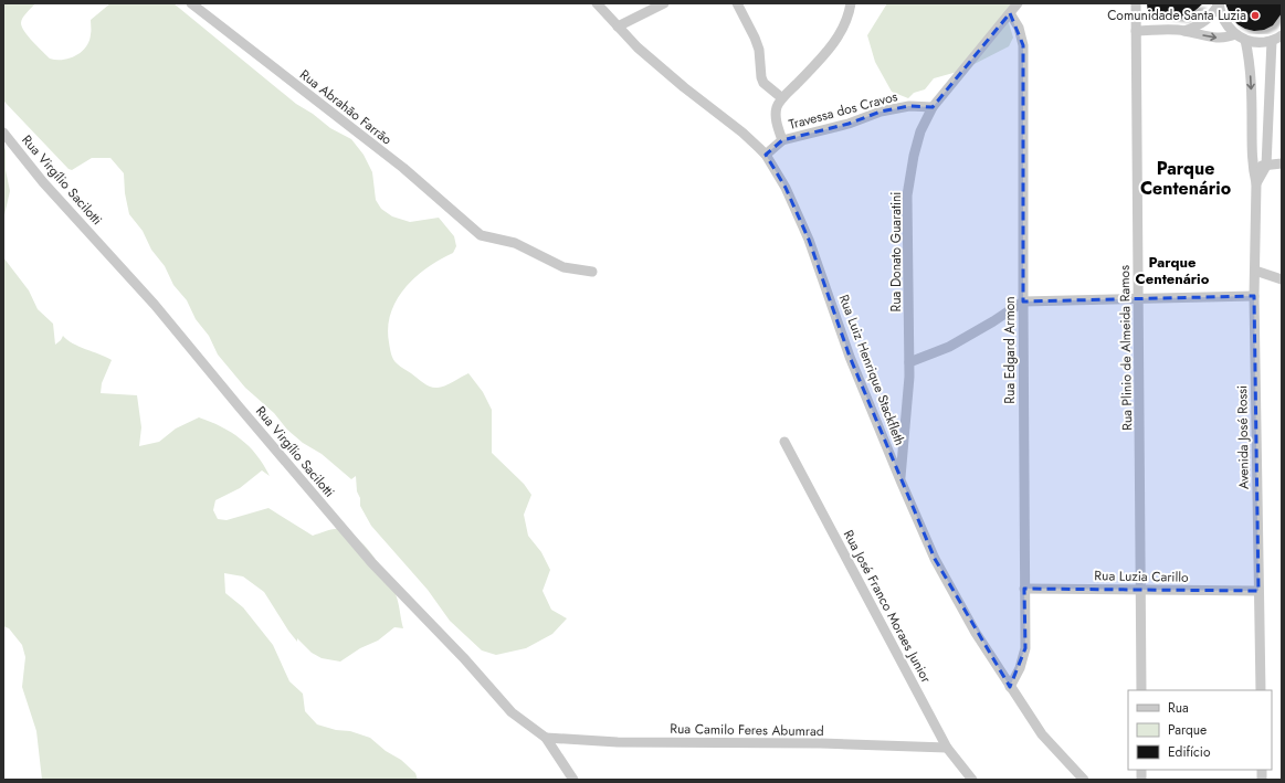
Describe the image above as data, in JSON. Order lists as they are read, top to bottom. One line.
{"streets":{"street":["Rua Abrahão Farrão","Travessa dos Cravos","Rua Virgílio Sacilotti","Rua Donato Guaratini","Rua Plinio de Almeida Ramos","Rua Edgard Armon","Rua Luiz Henrique Stackfleth","Avenida José Rossi","Rua Luzia Carillo","Rua José Franco Moraes Junior","Rua Camilo Feres Abumrad"]},"crossings":[["Travessa dos Cravos","Rua Donato Guaratini"],["Travessa dos Cravos","Rua Luiz Henrique Stackfleth"],["Rua Virgílio Sacilotti","Rua Camilo Feres Abumrad"],["Rua Donato Guaratini","Rua Edgard Armon"],["Rua Donato Guaratini","Rua Luiz Henrique Stackfleth"],["Rua Plinio de Almeida Ramos","Rua Luzia Carillo"],["Rua Edgard Armon","Rua Luiz Henrique Stackfleth"],["Rua Edgard Armon","Rua Luzia Carillo"],["Avenida José Rossi","Rua Luzia Carillo"],["Rua José Franco Moraes Junior","Rua Camilo Feres Abumrad"]],"districts":["Parque Centenário","Parque Centenário"],"places":["Comunidade Santa Luzia"],"legend":["Rua","Parque","Edifício"]}
